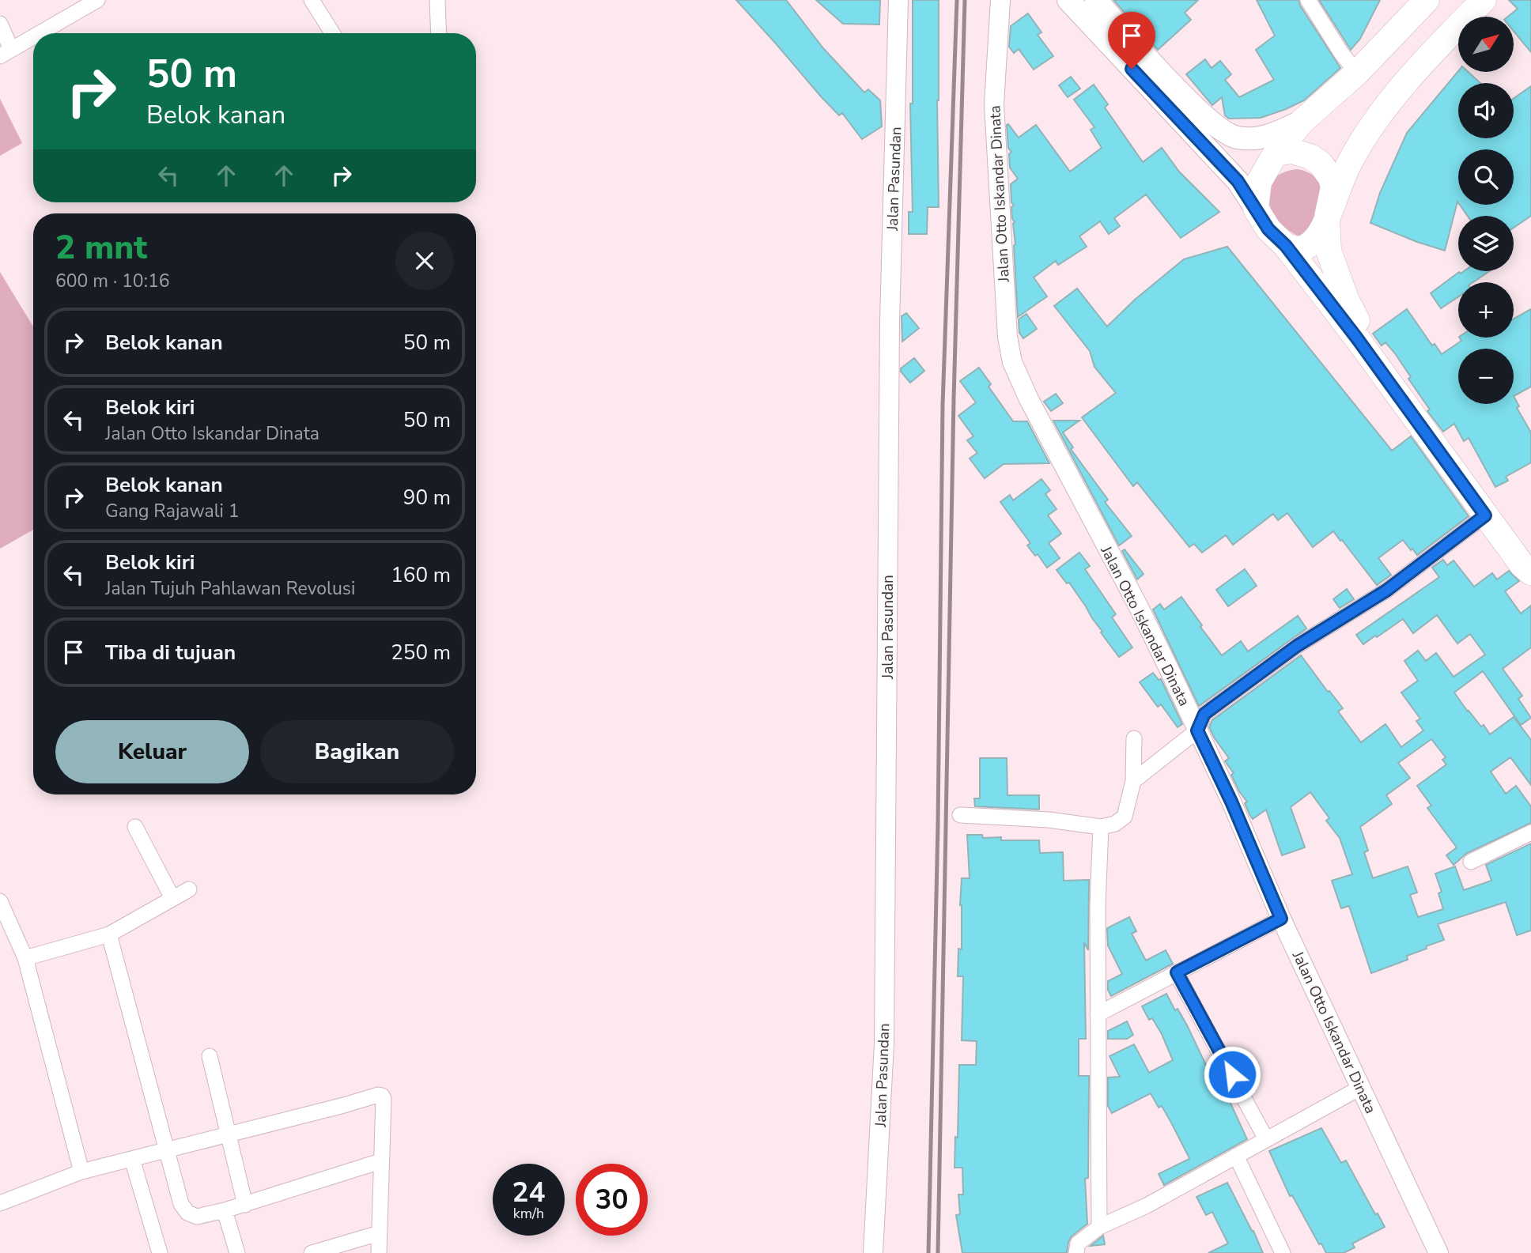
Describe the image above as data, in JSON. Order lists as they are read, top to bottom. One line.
{"streets":{"street":["Jalan Pasundan","Jalan Otto Iskandar Dinata"]},"north":"top right","page":{"map_buttons":["+","−"],"turn":["50 m","Belok kanan"],"heading":["2 mnt","600 m · 10:16"],"list":[{"name":"Belok kanan","value":"50 m"},{"name":"Belok kiri","note":"Jalan Otto Iskandar Dinata","value":"50 m"},{"name":"Belok kanan","note":"Gang Rajawali 1","value":"90 m"},{"name":"Belok kiri","note":"Jalan Tujuh Pahlawan Revolusi","value":"160 m"},{"name":"Tiba di tujuan","value":"250 m"}],"buttons":["Keluar","Bagikan"],"speed":"24 km/h","limit":"30"}}
